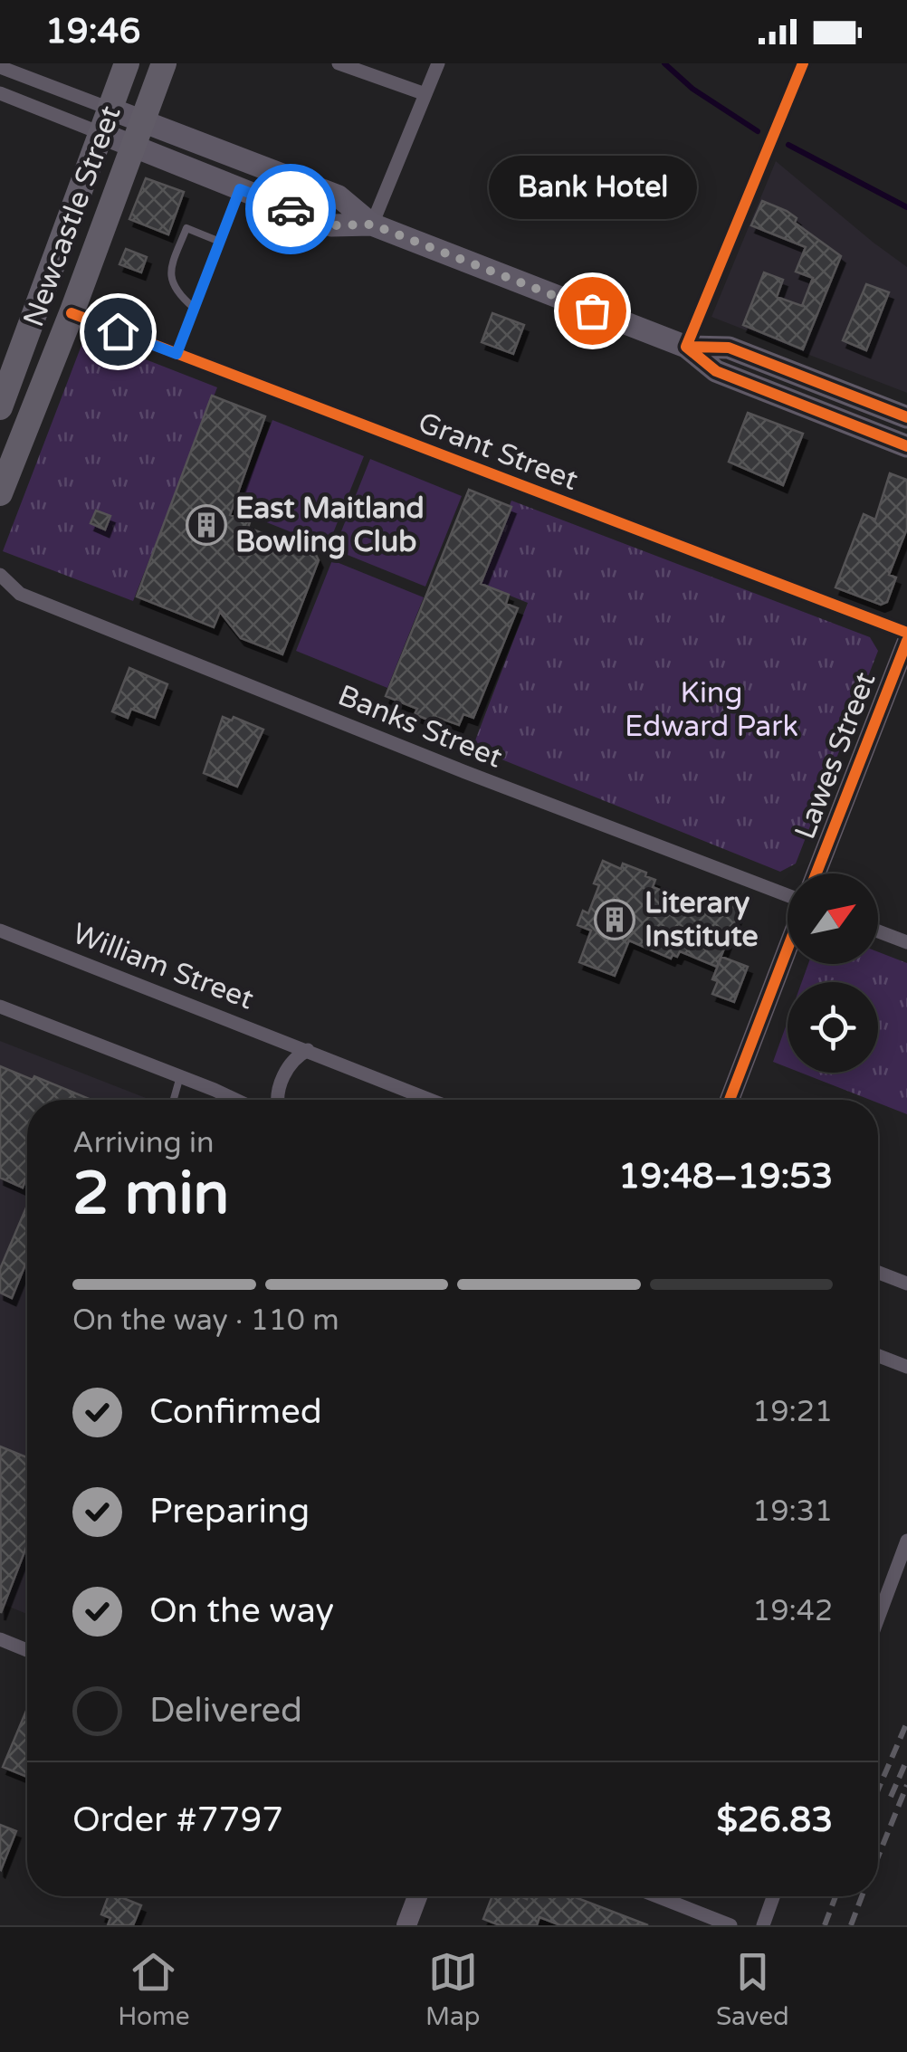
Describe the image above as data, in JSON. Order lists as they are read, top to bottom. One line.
{"streets":{"highway":["Newcastle Street"],"main road":["Lawes Street"],"street":["Grant Street","Banks Street","William Street"]},"crossings":[["Newcastle Street","Grant Street"]],"parks":["King Edward Park"],"places":{"other":["Bank Hotel"],"building":["East Maitland Bowling Club","Literary Institute"]},"north":"top right","page":{"status":"19:46","bubble":"Bank Hotel","heading":["2 min","Arriving in","19:48–19:53"],"panel":["Order #7797","$26.83"],"bar":"On the way · 110 m","list":[["Confirmed","19:21"],["Preparing","19:31"],["On the way","19:42"],"Delivered"],"tabs":["Home","Map","Saved"]}}
